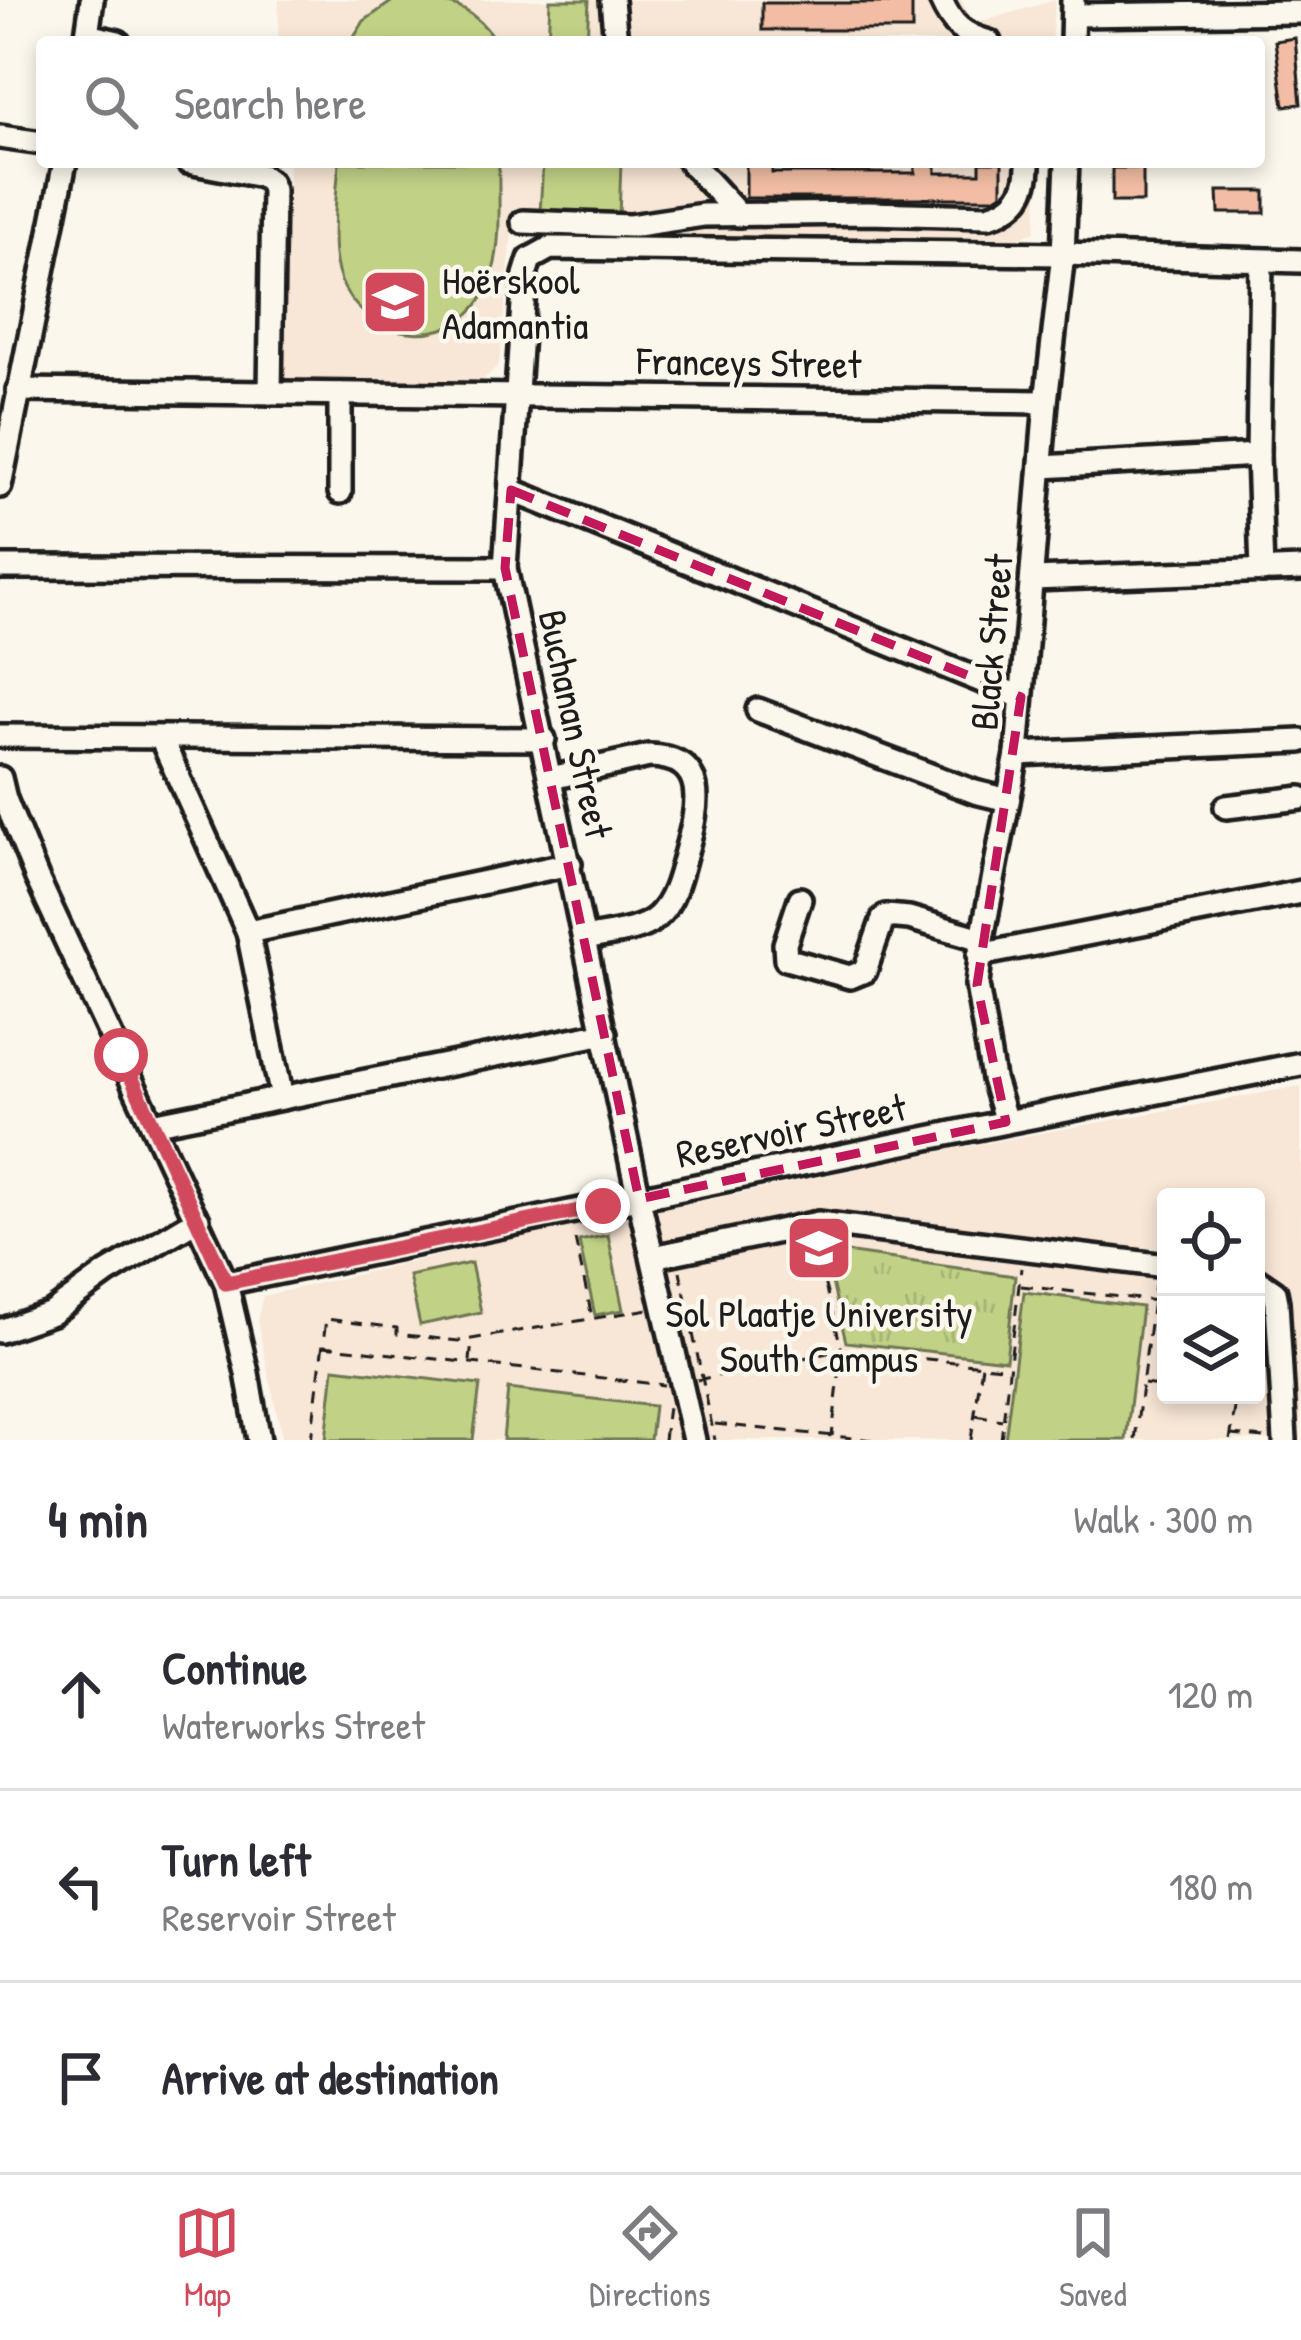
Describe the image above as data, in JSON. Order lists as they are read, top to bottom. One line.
{"streets":{"street":["Franceys Street","Black Street","Buchanan Street","Reservoir Street"]},"crossings":[["Franceys Street","Black Street"],["Franceys Street","Buchanan Street"],["Black Street","Buchanan Street"],["Black Street","Reservoir Street"],["Buchanan Street","Reservoir Street"]],"places":{"school or university":["Hoërskool Adamantia","Sol Plaatje University South Campus"]},"page":{"search":"Search here","heading":["4 min","Walk · 300 m"],"list":[["Continue","Waterworks Street","120 m"],["Turn left","Reservoir Street","180 m"],"Arrive at destination"],"nav":["Map","Directions","Saved"]}}
